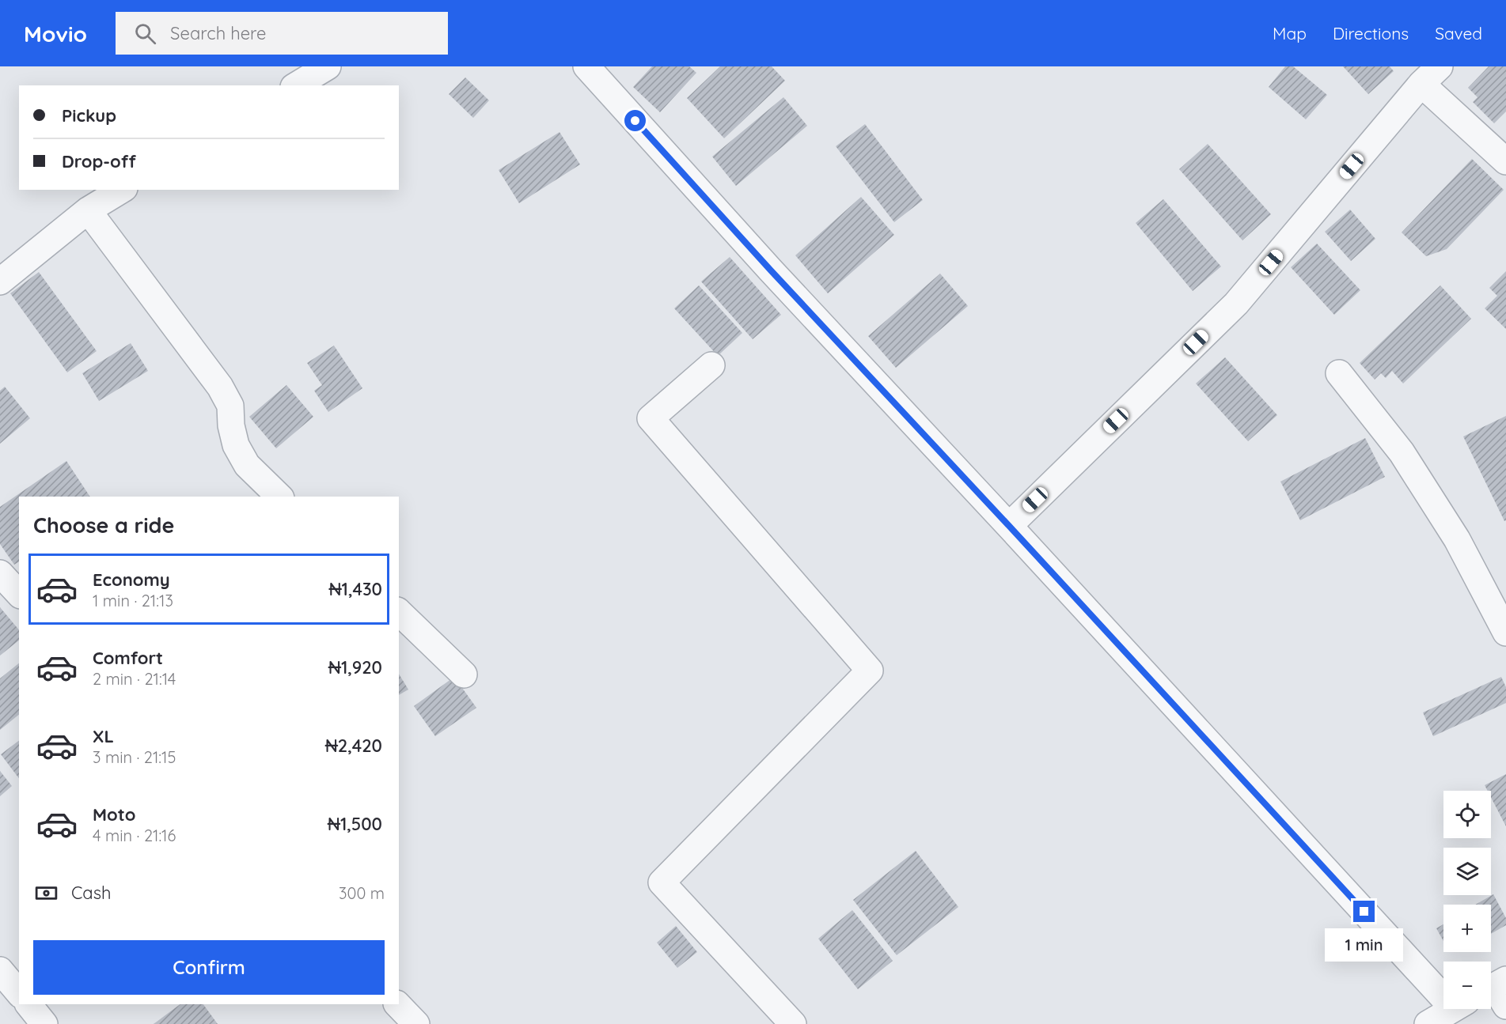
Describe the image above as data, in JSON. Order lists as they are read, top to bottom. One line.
{"page":{"header":"Movio","search":"Search here","nav":["Map","Directions","Saved"],"banner":["Pickup","Drop-off"],"heading":"Choose a ride","list":[{"name":"Economy","note":"1 min · 21:13","value":"₦1,430"},{"name":"Comfort","note":"2 min · 21:14","value":"₦1,920"},{"name":"XL","note":"3 min · 21:15","value":"₦2,420"},{"name":"Moto","note":"4 min · 21:16","value":"₦1,500"}],"map_buttons":["+","−"],"pay":["Cash","300 m"],"bubble":"1 min","buttons":"Confirm"}}
